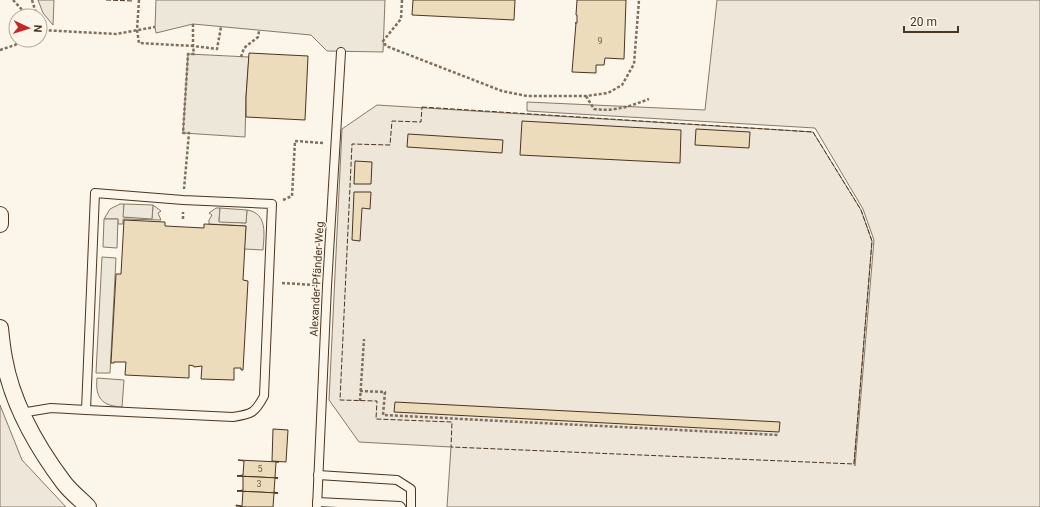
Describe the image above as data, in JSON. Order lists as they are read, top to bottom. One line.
{"streets":{"lane":["Alexander-Pfänder-Weg"]},"house_numbers":["9","5","3"],"scale_bar":"20 m","north":"right"}
